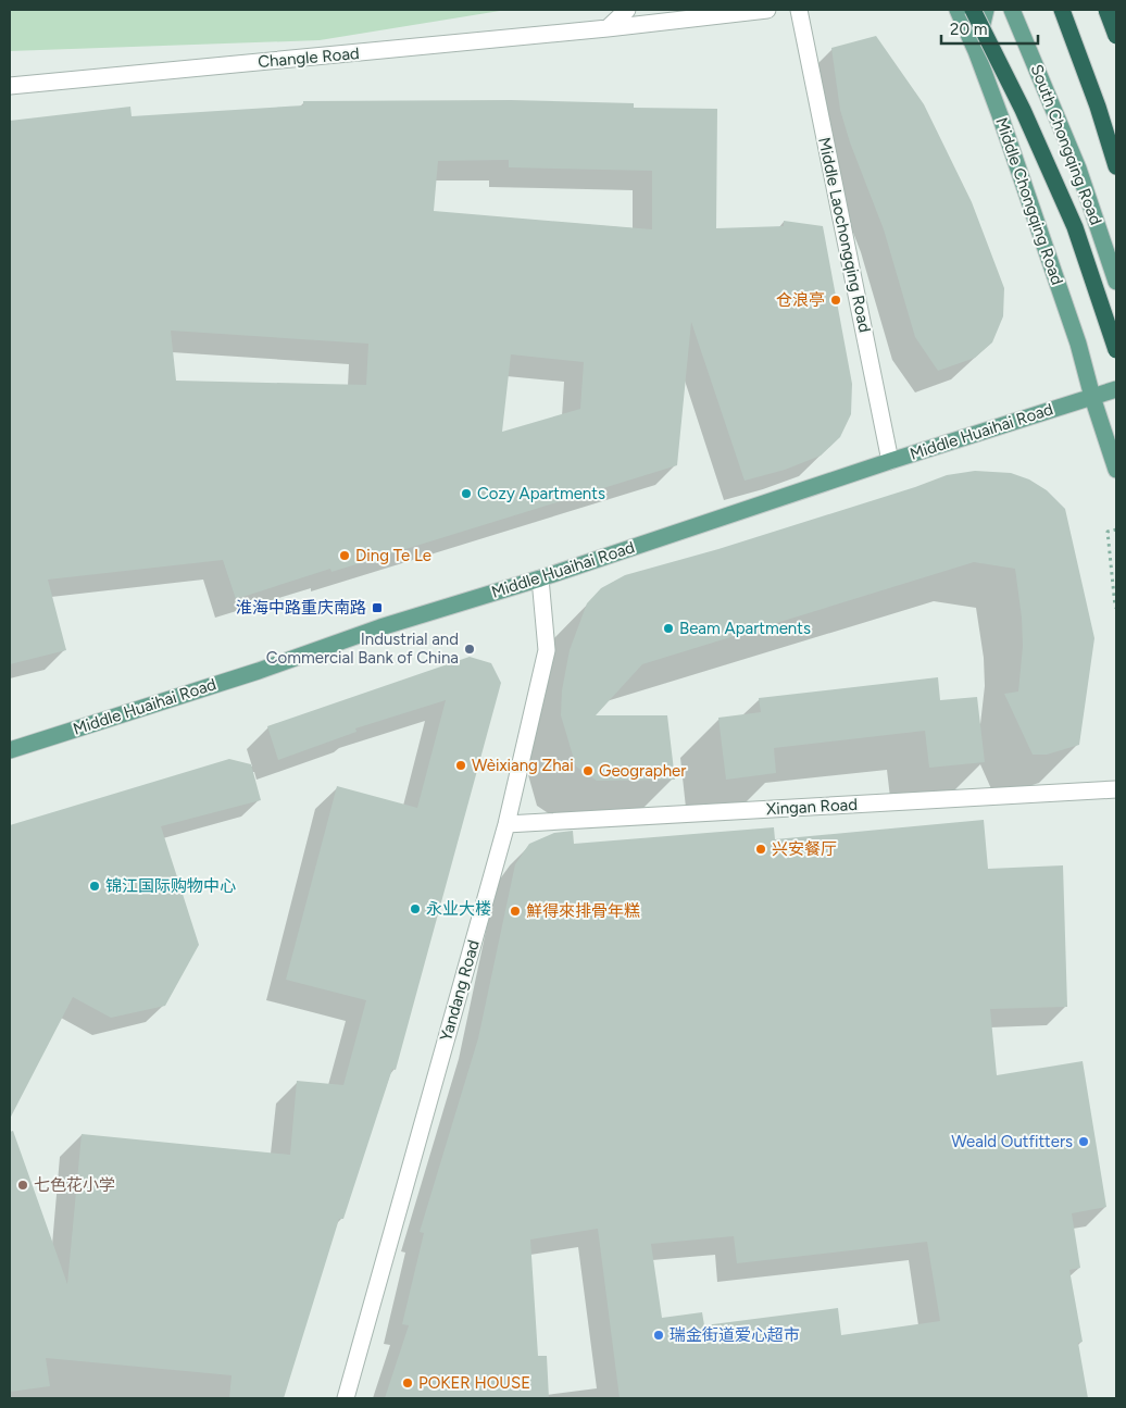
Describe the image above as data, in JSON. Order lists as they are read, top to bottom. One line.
{"streets":{"main road":["South Chongqing Road","Middle Chongqing Road","Middle Huaihai Road"],"street":["Changle Road","Middle Laochongqing Road","Xingan Road","Yandang Road"]},"crossings":[["Middle Chongqing Road","Middle Huaihai Road"],["Middle Laochongqing Road","Middle Huaihai Road"],["Middle Huaihai Road","Yandang Road"],["Xingan Road","Yandang Road"]],"places":{"other":["仓浪亭","Cozy Apartments","Ding Te Le","Beam Apartments","Industrial and Commercial Bank of China","Wèixiang Zhai","Geographer","兴安餐厅","锦江国际购物中心","永业大楼","鮮得來排骨年糕","Weald Outfitters","七色花小学","瑞金街道爱心超市","POKER HOUSE"],"transit":["淮海中路重庆南路"]},"scale_bar":"20 m"}
